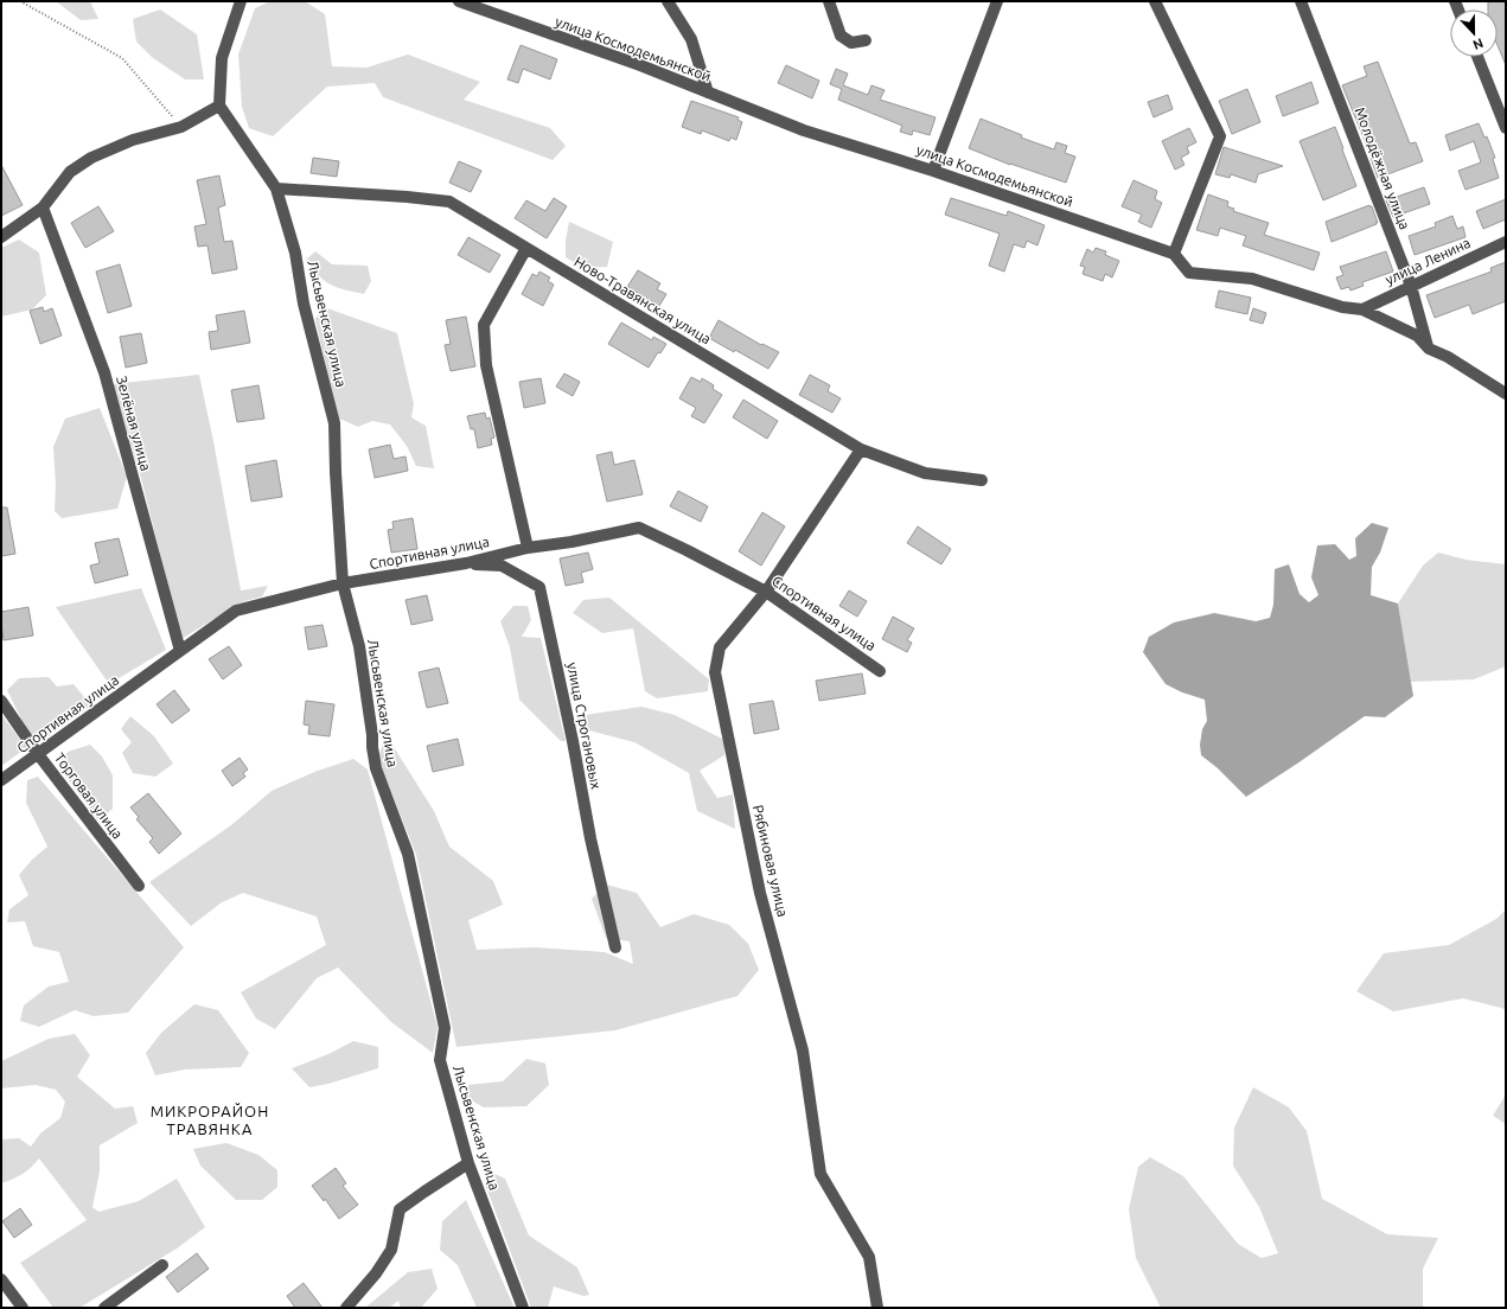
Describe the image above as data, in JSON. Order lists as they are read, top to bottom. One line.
{"streets":{"street":["улица Космодемьянской","Молодёжная улица","улица Ленина","Ново-Травянская улица","Лысьвенская улица","Зелёная улица","Спортивная улица","улица Строгановых","Торговая улица","Рябиновая улица"]},"crossings":[["Молодёжная улица","улица Ленина"],["Ново-Травянская улица","Лысьвенская улица"],["Ново-Травянская улица","Рябиновая улица"],["Лысьвенская улица","Спортивная улица"],["Зелёная улица","Спортивная улица"],["Спортивная улица","улица Строгановых"],["Спортивная улица","Торговая улица"],["Спортивная улица","Рябиновая улица"]],"districts":["МИКРОРАЙОН ТРАВЯНКА"],"north":"bottom"}
